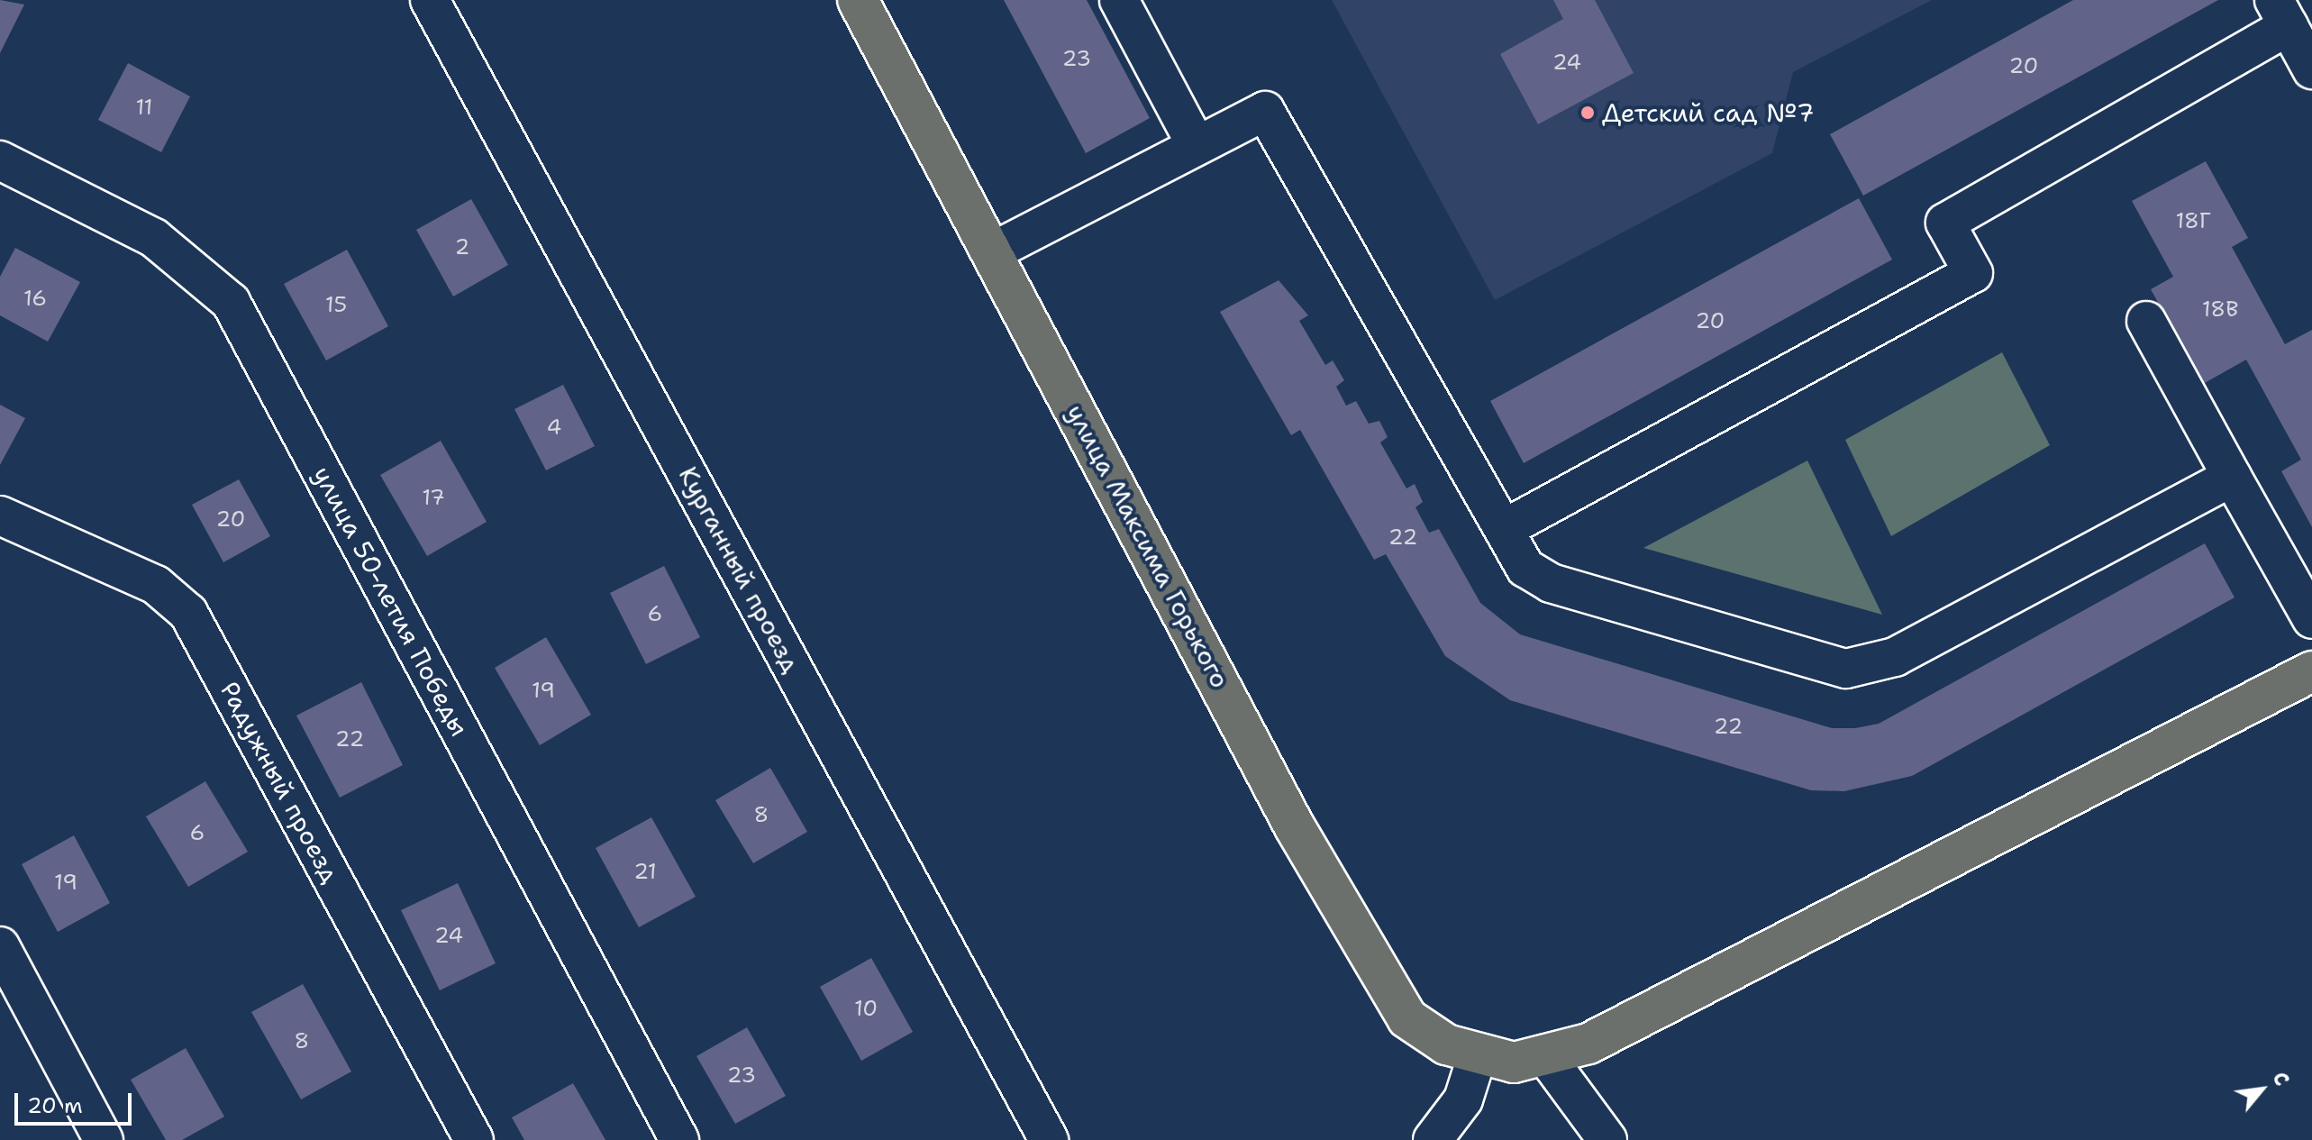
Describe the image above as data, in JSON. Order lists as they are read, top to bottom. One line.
{"streets":{"main road":["улица Максима Горького"],"street":["Курганный проезд","улица 50-летия Победы","Радужный проезд"]},"places":["Детский сад №7"],"house_numbers":["23","24","20","11","18Г","2","16","15","18В","20","4","17","20","22","6","19","22","22","8","6","21","19","24","10","8","23"],"scale_bar":"20 m","north":"top right"}
